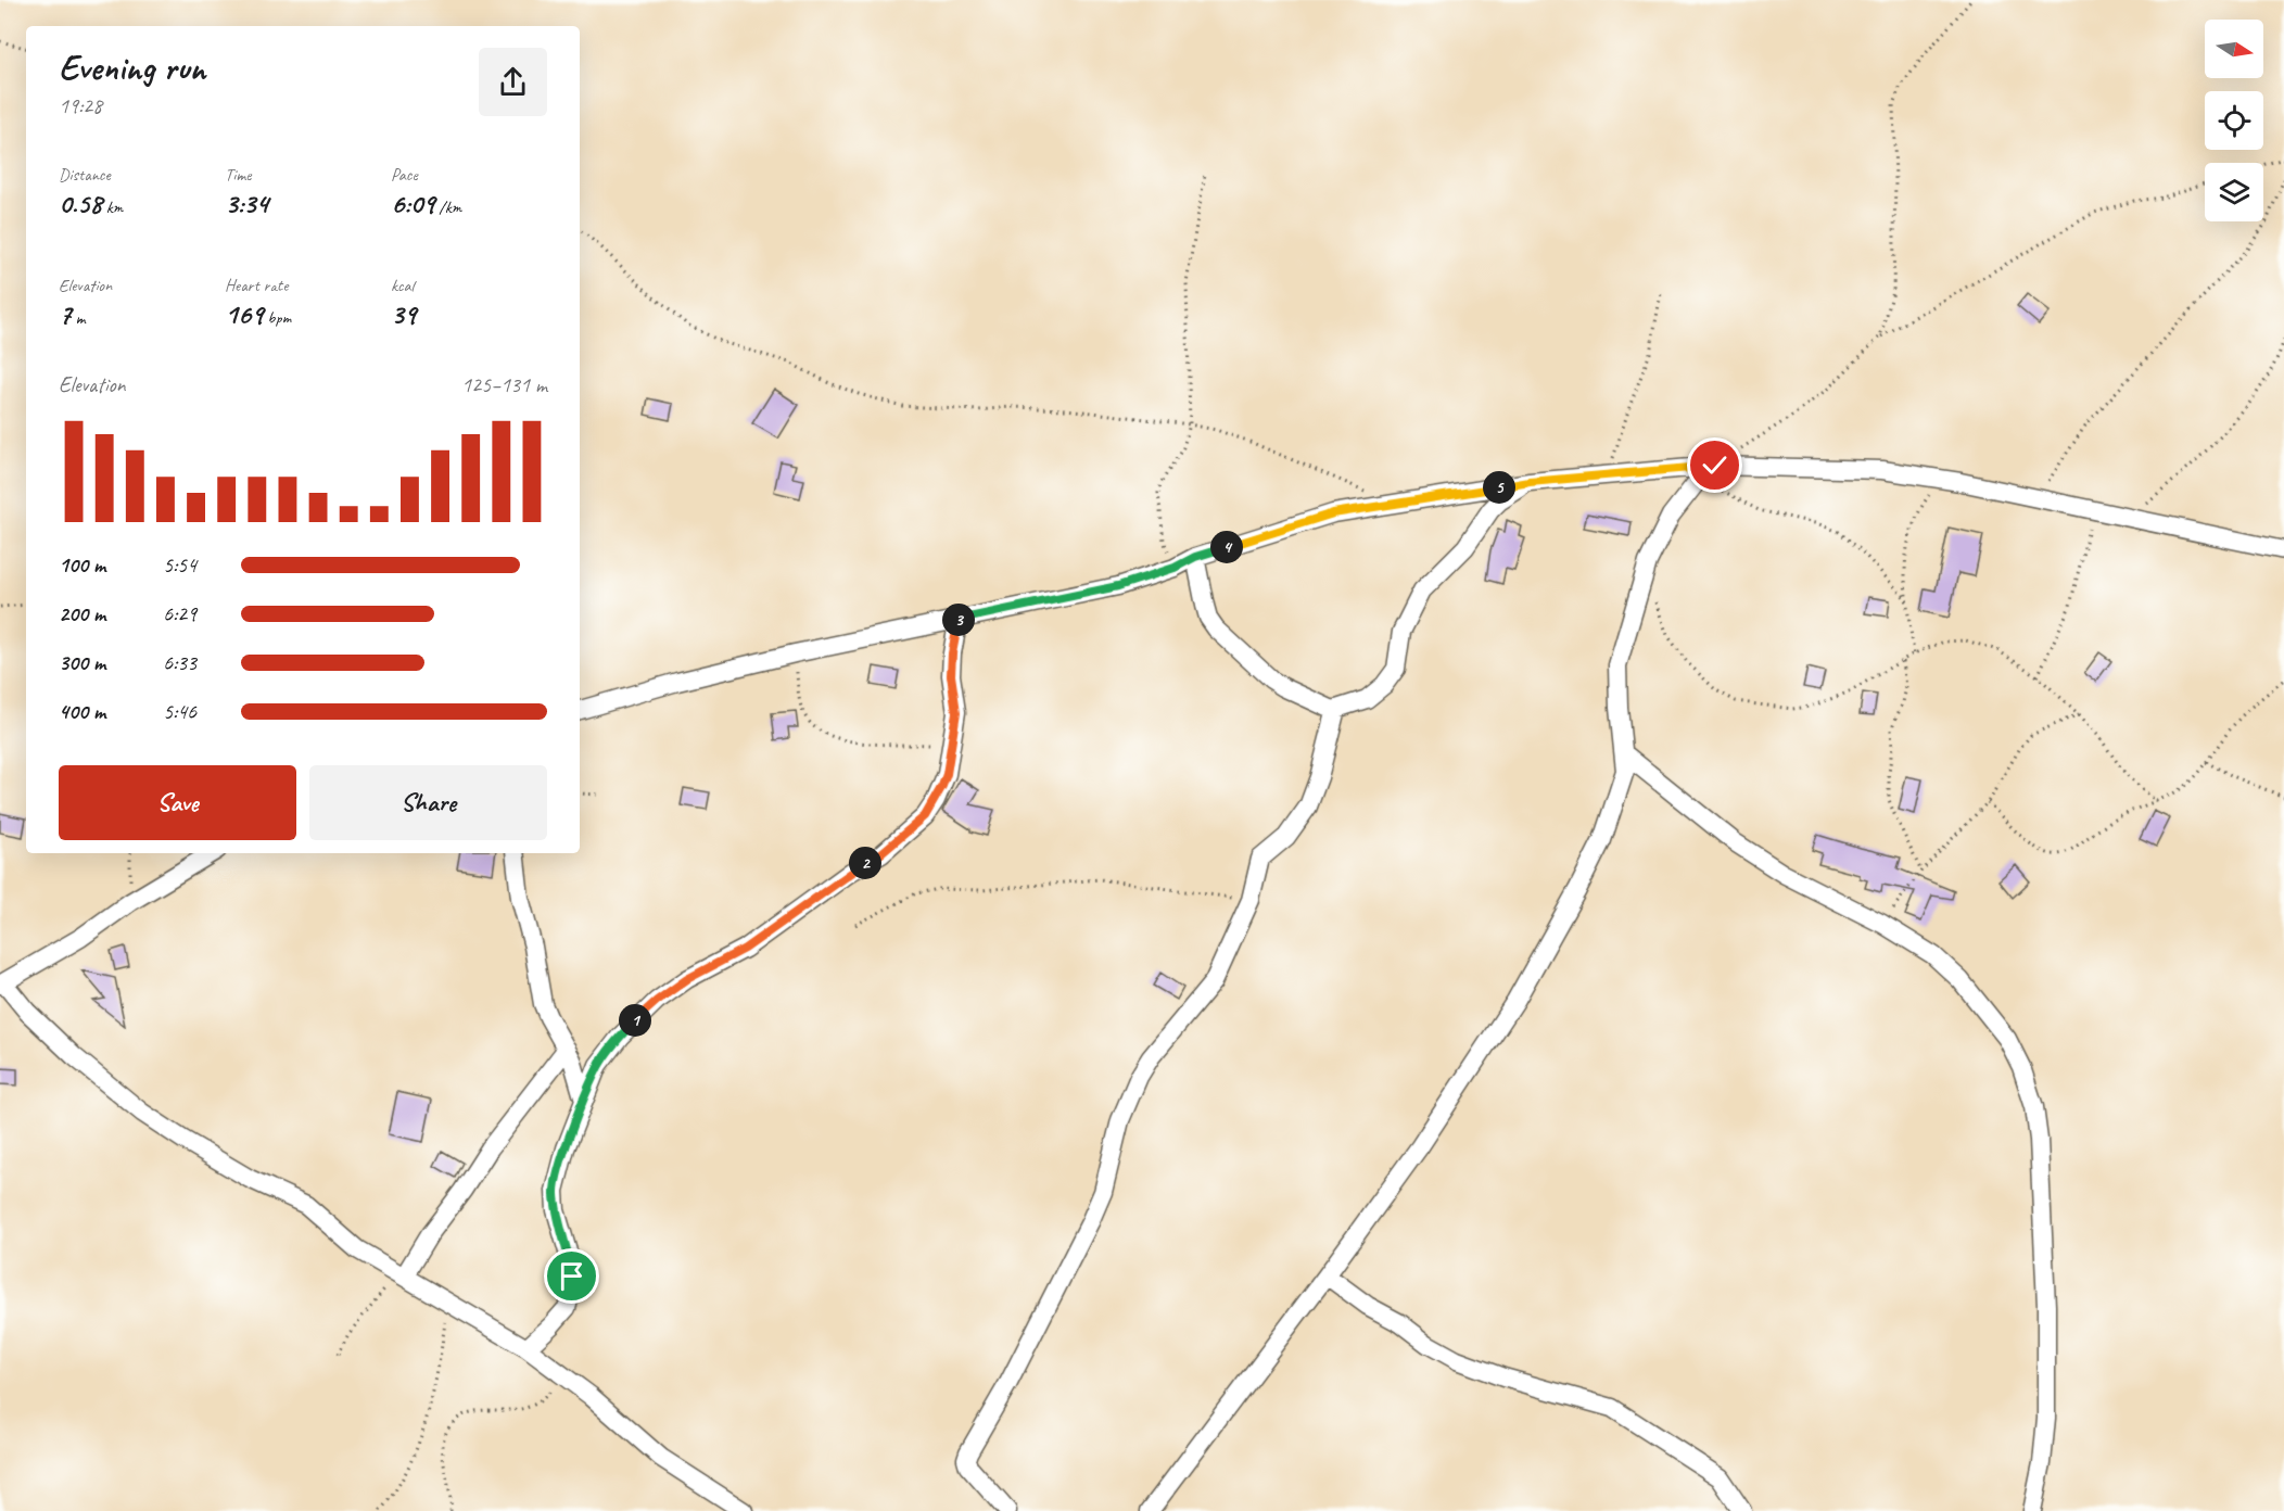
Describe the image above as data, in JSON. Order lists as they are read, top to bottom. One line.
{"north":"right","page":{"heading":["Evening run","19:28"],"stats":[["Distance","0.58 km"],["Time","3:34"],["Pace","6:09 /km"],["Elevation","7 m"],["Heart rate","169 bpm"],["kcal","39"]],"chart":["Elevation","125–131 m"],"pins":["5","4","3","2","1"],"list":[{"name":"100 m","note":"5:54"},{"name":"200 m","note":"6:29"},{"name":"300 m","note":"6:33"},{"name":"400 m","note":"5:46"}],"buttons":["Save","Share"]}}
